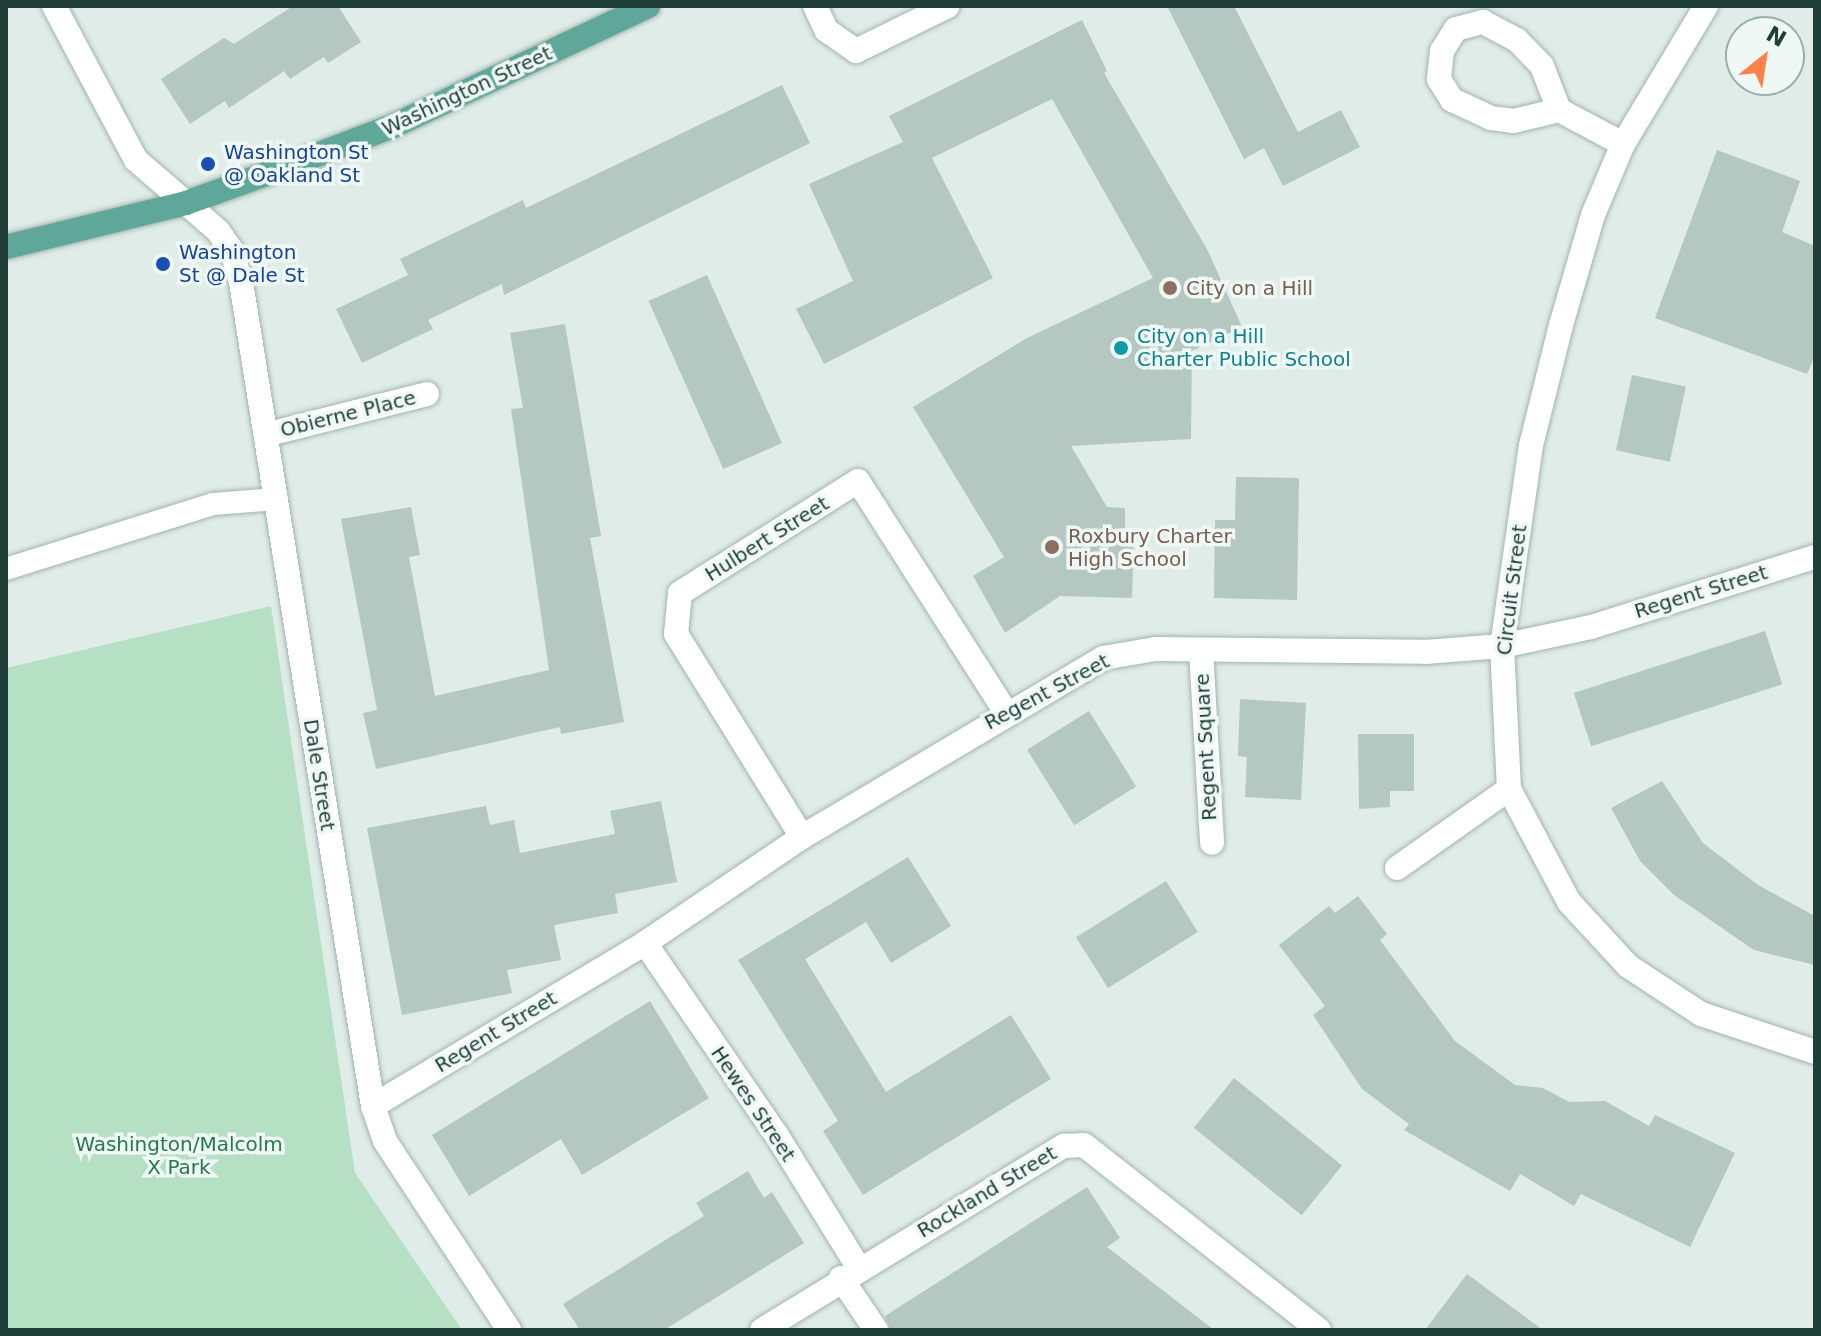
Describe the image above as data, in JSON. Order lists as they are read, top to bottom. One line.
{"streets":{"main road":["Washington Street"],"street":["Obierne Place","Hulbert Street","Circuit Street","Regent Street","Regent Square","Dale Street","Hewes Street","Rockland Street"]},"crossings":[["Washington Street","Dale Street"],["Obierne Place","Dale Street"],["Hulbert Street","Regent Street"],["Circuit Street","Regent Street"],["Regent Street","Regent Square"],["Regent Street","Dale Street"],["Regent Street","Hewes Street"],["Hewes Street","Rockland Street"]],"parks":["Washington/Malcolm X Park"],"places":["Washington St @ Oakland St","Washington St @ Dale St","City on a Hill","City on a Hill Charter Public School","Roxbury Charter High School"],"north":"top right"}
